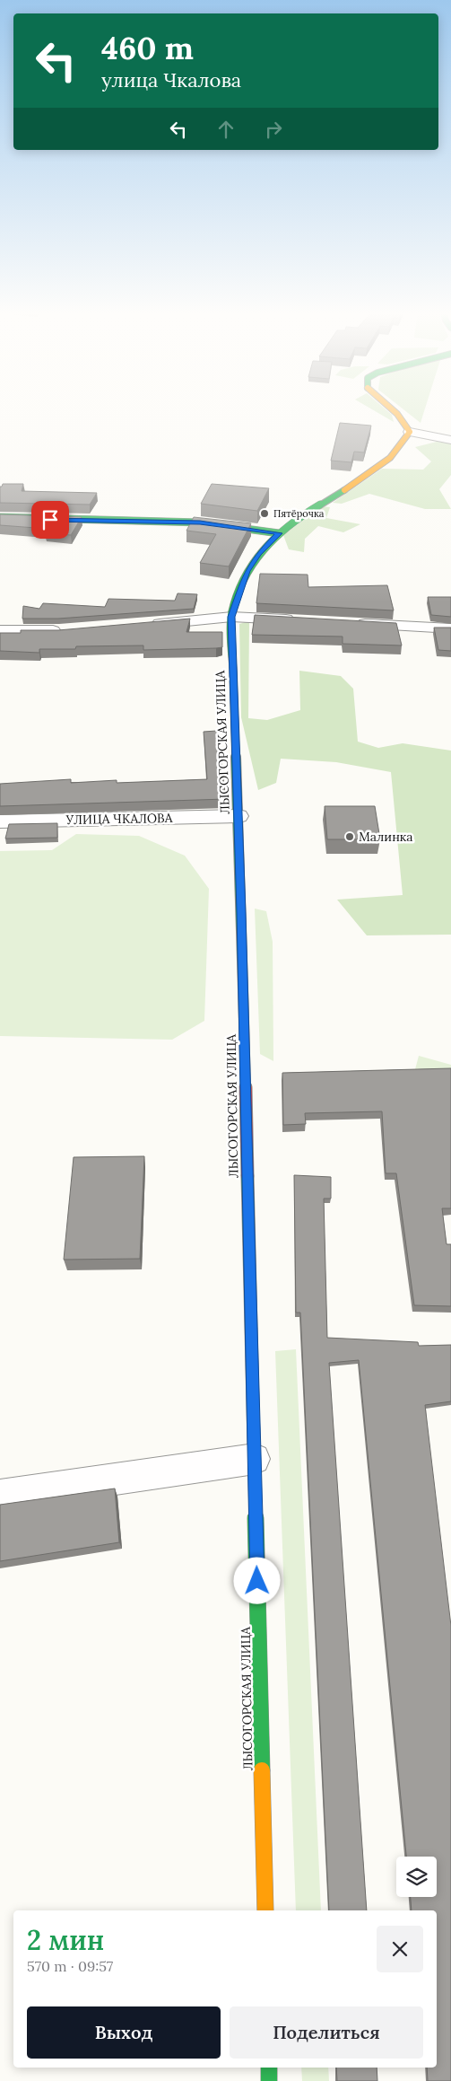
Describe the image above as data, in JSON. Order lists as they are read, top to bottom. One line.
{"streets":{"street":["ЛЫСОГОРСКАЯ УЛИЦА","УЛИЦА ЧКАЛОВА"]},"crossings":[["ЛЫСОГОРСКАЯ УЛИЦА","УЛИЦА ЧКАЛОВА"]],"places":["Пятёрочка","Малинка"],"page":{"turn":["460 m","улица Чкалова"],"heading":["2 мин","570 m · 09:57"],"buttons":["Выход","Поделиться"]}}
